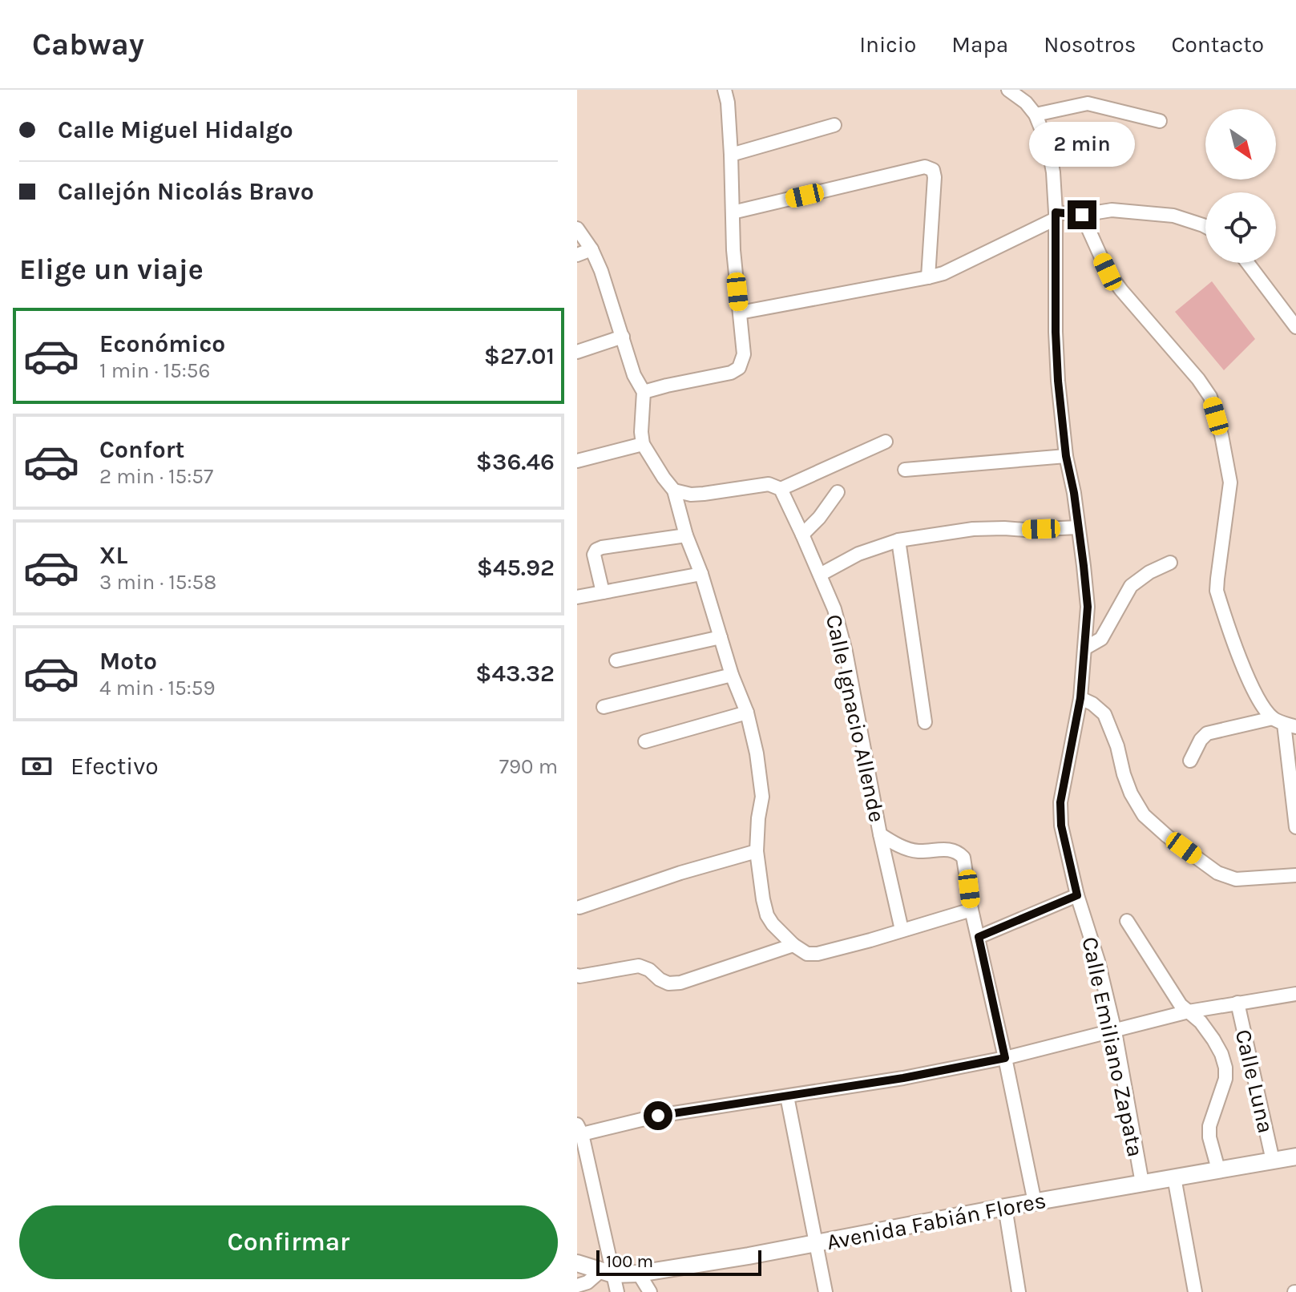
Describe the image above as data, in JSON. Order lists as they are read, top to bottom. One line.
{"streets":{"main road":["Avenida Fabián Flores"],"street":["Calle Ignacio Allende","Calle Emiliano Zapata","Calle Luna"]},"crossings":[["Calle Ignacio Allende","Avenida Fabián Flores"],["Calle Emiliano Zapata","Avenida Fabián Flores"],["Calle Luna","Avenida Fabián Flores"]],"scale_bar":"100 m","north":"bottom right","page":{"header":"Cabway","nav":["Inicio","Mapa","Nosotros","Contacto"],"banner":["Calle Miguel Hidalgo","Callejón Nicolás Bravo"],"bubble":"2 min","heading":"Elige un viaje","list":[{"name":"Económico","note":"1 min · 15:56","value":"$27.01"},{"name":"Confort","note":"2 min · 15:57","value":"$36.46"},{"name":"XL","note":"3 min · 15:58","value":"$45.92"},{"name":"Moto","note":"4 min · 15:59","value":"$43.32"}],"pay":["Efectivo","790 m"],"buttons":"Confirmar","scale":"100 m"}}
